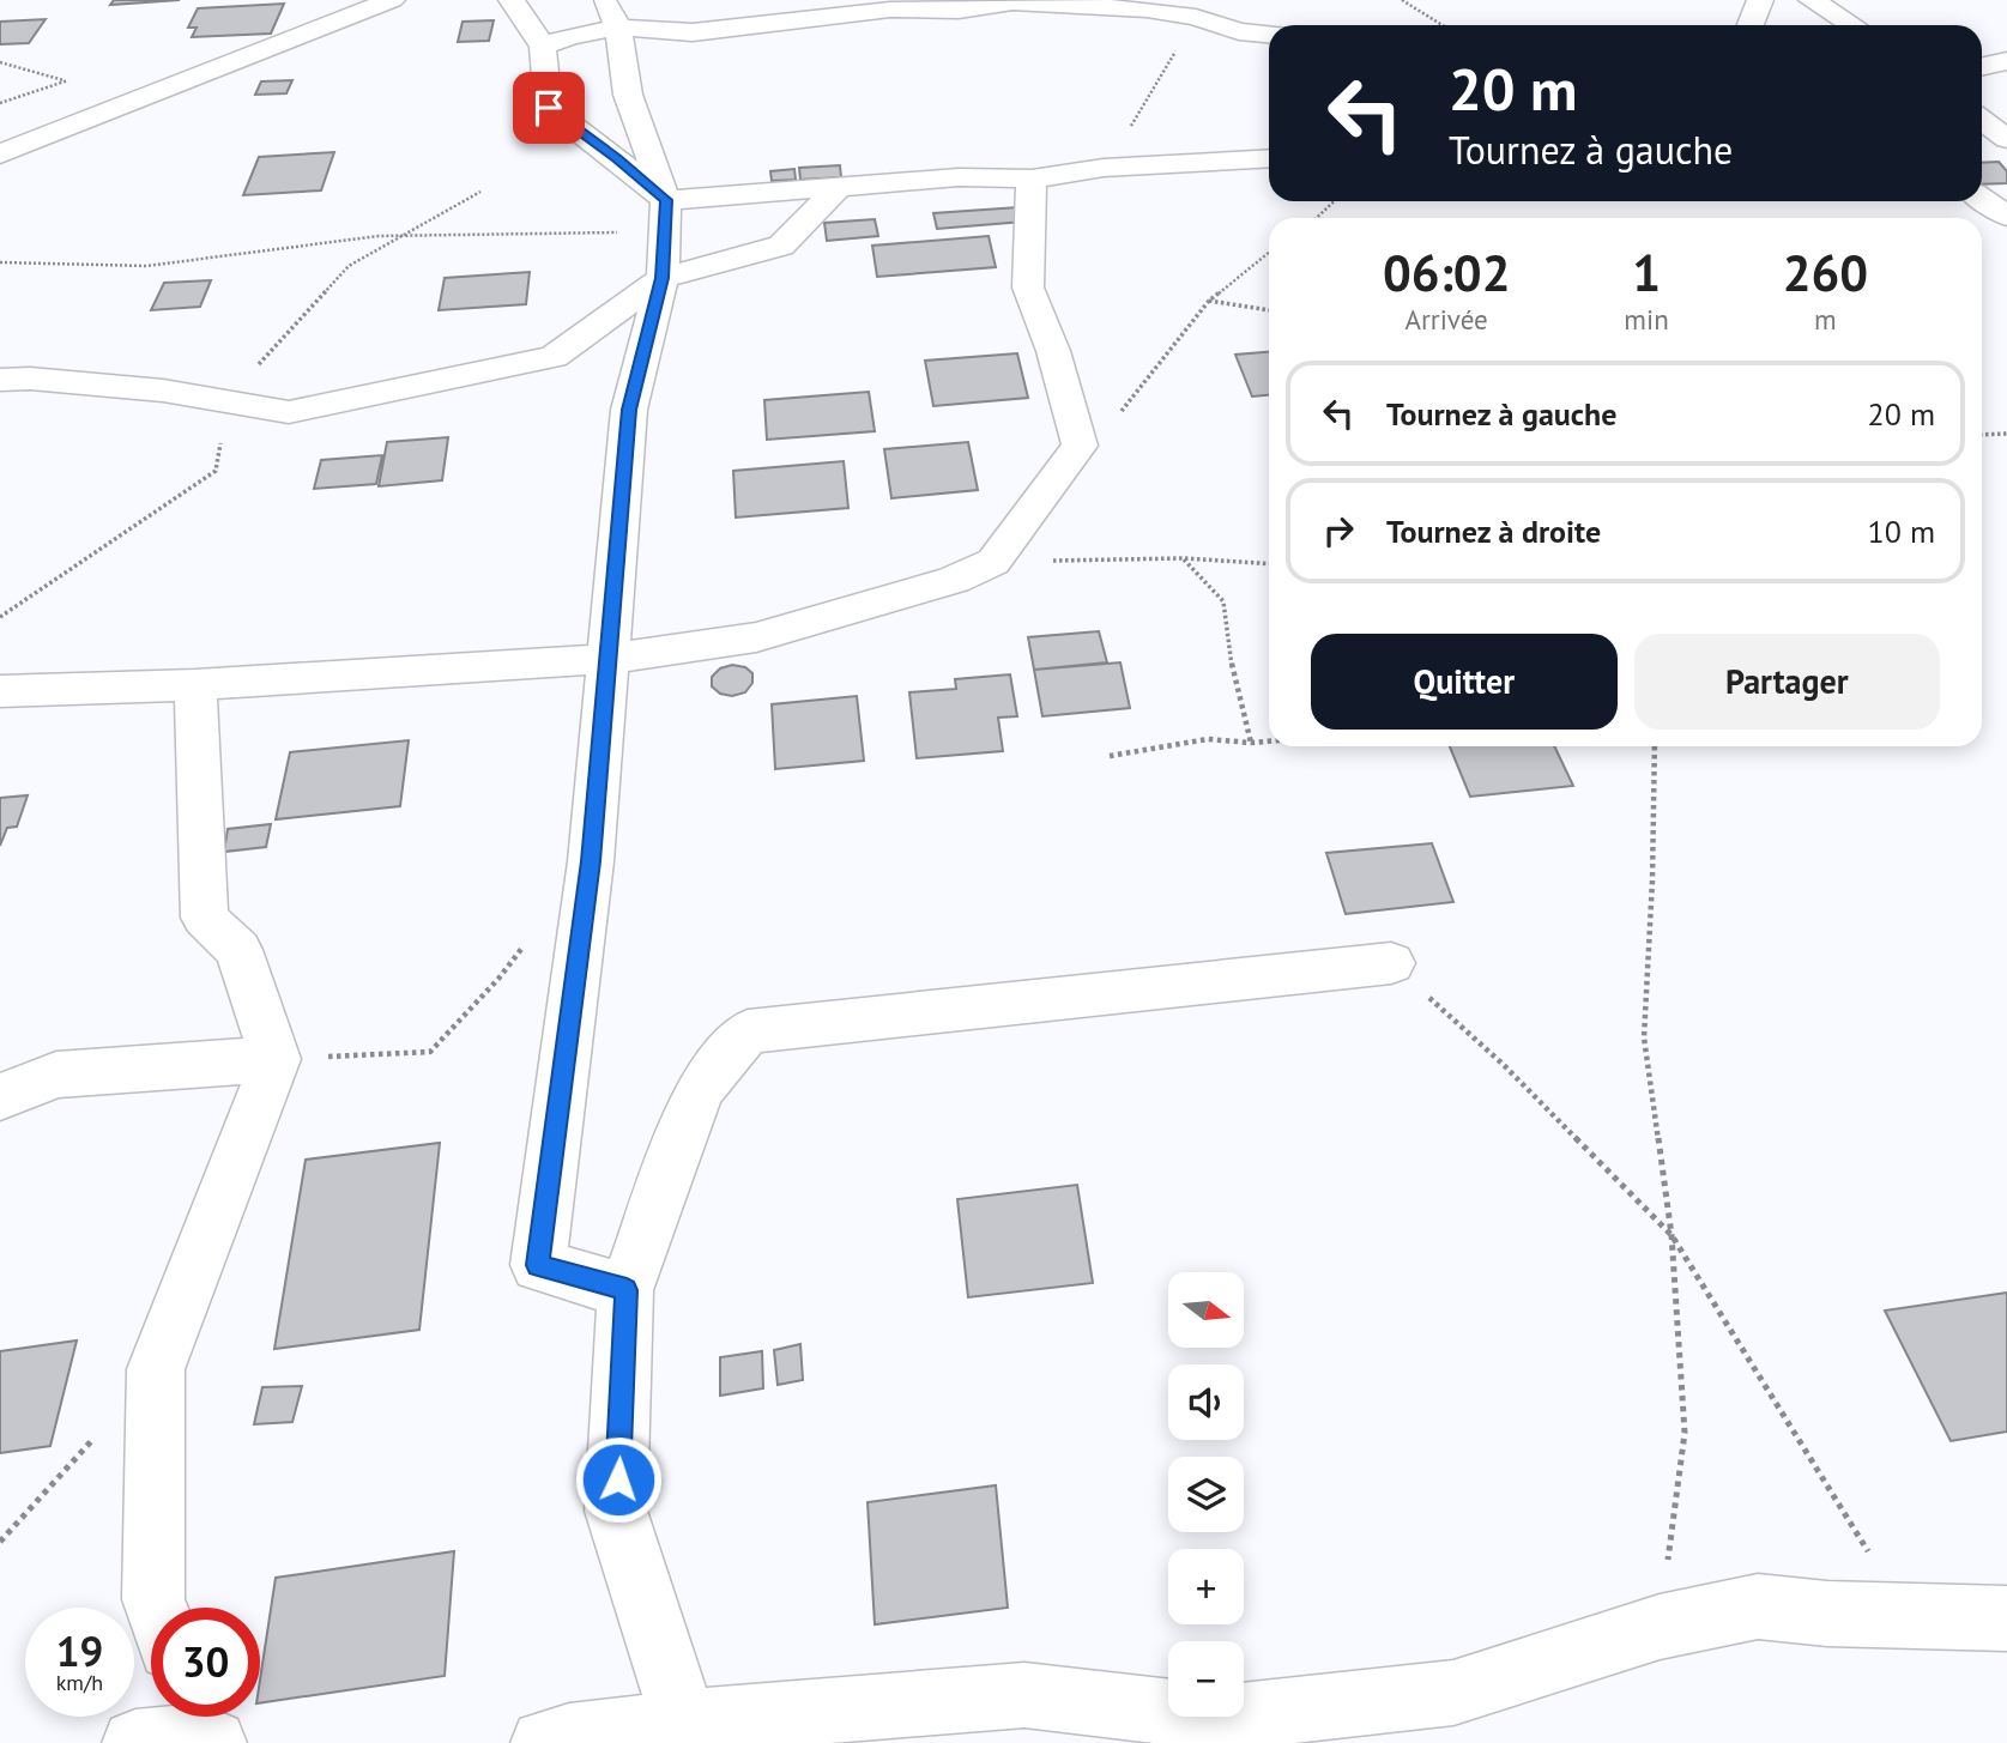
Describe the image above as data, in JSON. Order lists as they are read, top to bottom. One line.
{"north":"right","page":{"turn":["20 m","Tournez à gauche"],"eta":["06:02","Arrivée","1","min","260","m"],"list":[{"name":"Tournez à gauche","value":"20 m"},{"name":"Tournez à droite","value":"10 m"}],"buttons":["Quitter","Partager"],"map_buttons":["+","−"],"speed":"19 km/h","limit":"30"}}
